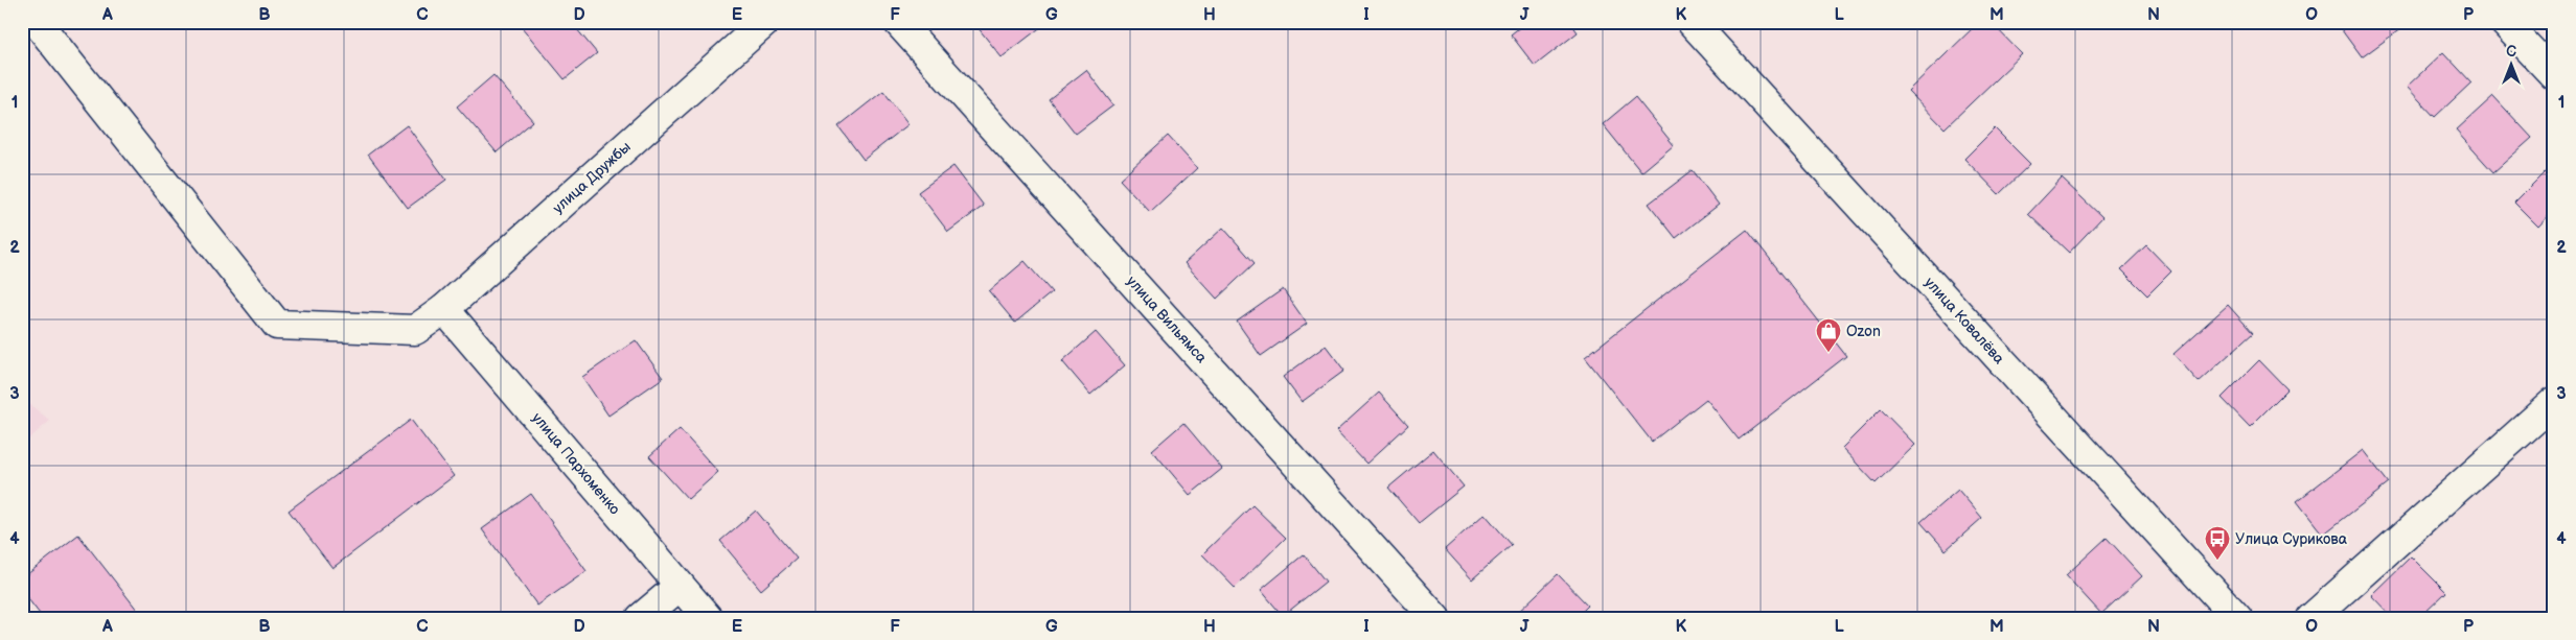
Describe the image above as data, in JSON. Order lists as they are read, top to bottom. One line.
{"streets":{"street":["улица Дружбы","улица Вильямса","улица Ковалёва","улица Пархоменко"]},"crossings":[["улица Дружбы","улица Пархоменко"]],"places":{"shop":["Ozon"],"bus stop":["Улица Сурикова"]},"north":"top","grid":{"columns":["A","B","C","D","E","F","G","H","I","J","K","L","M","N","O","P"],"rows":["1","2","3","4"]}}
